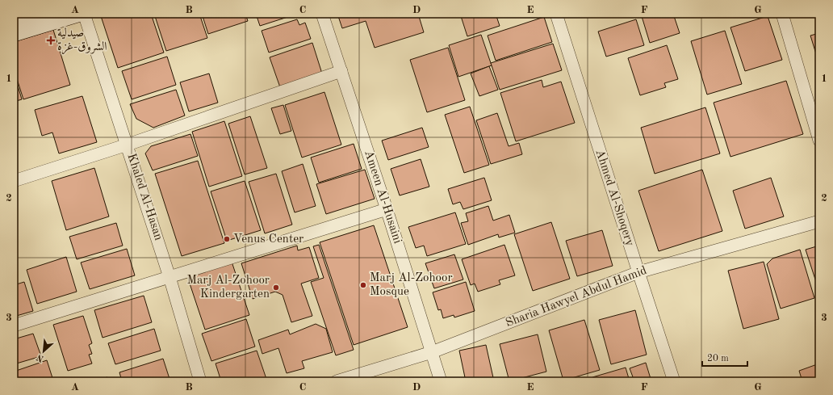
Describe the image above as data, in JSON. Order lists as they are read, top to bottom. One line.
{"streets":{"street":["Khaled Al-Hasan","Ameen Al-Husaini","Ahmed Al-Shoqery","Sharia Hawyel Abdul Hamid"]},"crossings":[["Ameen Al-Husaini","Sharia Hawyel Abdul Hamid"],["Ahmed Al-Shoqery","Sharia Hawyel Abdul Hamid"]],"places":{"health":["صيدلية الشروق-غزة"],"other":["Venus Center","Marj Al-Zohoor Mosque","Marj Al-Zohoor Kindergarten"]},"scale_bar":"20 m","north":"bottom left","grid":{"columns":["A","B","C","D","E","F","G"],"rows":["1","2","3"]}}
